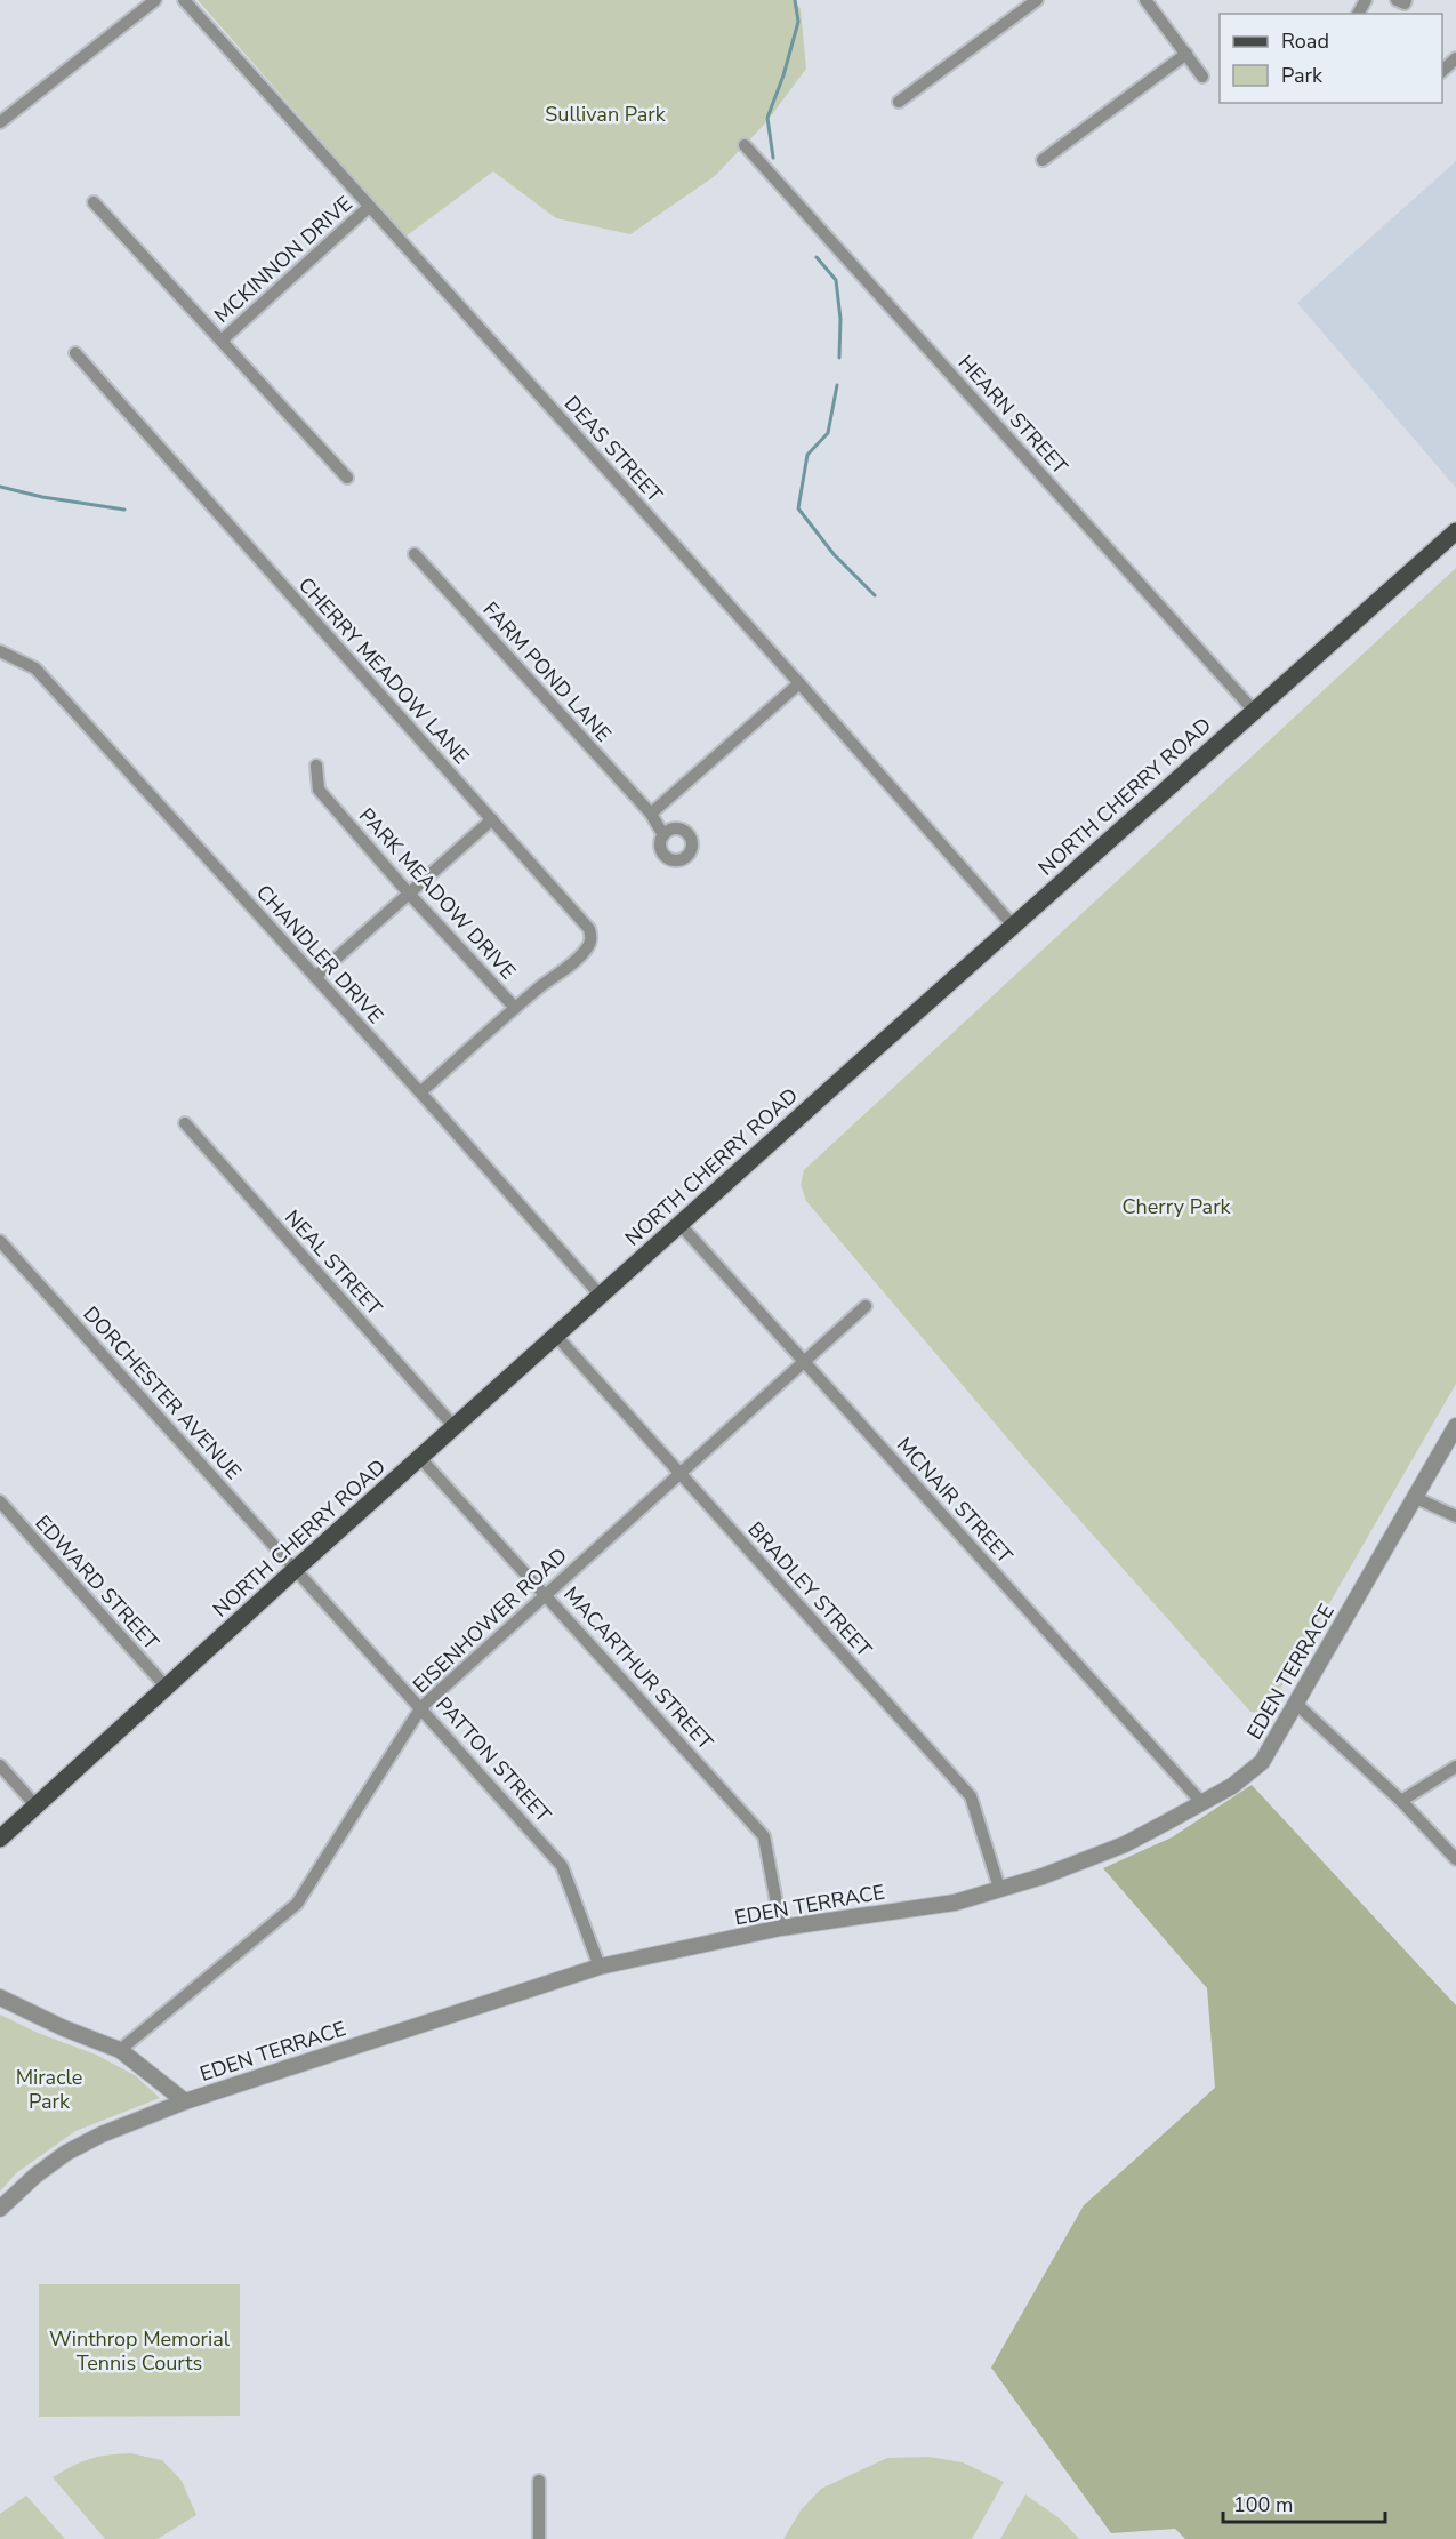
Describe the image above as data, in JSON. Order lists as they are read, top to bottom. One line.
{"streets":{"main road":["NORTH CHERRY ROAD"],"street":["MCKINNON DRIVE","HEARN STREET","DEAS STREET","CHERRY MEADOW LANE","FARM POND LANE","PARK MEADOW DRIVE","CHANDLER DRIVE","NEAL STREET","DORCHESTER AVENUE","MCNAIR STREET","EDWARD STREET","BRADLEY STREET","EISENHOWER ROAD","MACARTHUR STREET","EDEN TERRACE","PATTON STREET"]},"crossings":[["MCKINNON DRIVE","DEAS STREET"],["HEARN STREET","NORTH CHERRY ROAD"],["DEAS STREET","NORTH CHERRY ROAD"],["CHERRY MEADOW LANE","PARK MEADOW DRIVE"],["NORTH CHERRY ROAD","CHANDLER DRIVE"],["NORTH CHERRY ROAD","NEAL STREET"],["NORTH CHERRY ROAD","DORCHESTER AVENUE"],["NORTH CHERRY ROAD","MCNAIR STREET"],["NORTH CHERRY ROAD","EDWARD STREET"],["NORTH CHERRY ROAD","BRADLEY STREET"],["NORTH CHERRY ROAD","MACARTHUR STREET"],["NORTH CHERRY ROAD","PATTON STREET"],["PARK MEADOW DRIVE","CHANDLER DRIVE"],["DORCHESTER AVENUE","PATTON STREET"],["MCNAIR STREET","EISENHOWER ROAD"],["MCNAIR STREET","EDEN TERRACE"],["BRADLEY STREET","EISENHOWER ROAD"],["BRADLEY STREET","EDEN TERRACE"],["EISENHOWER ROAD","MACARTHUR STREET"],["EISENHOWER ROAD","PATTON STREET"],["MACARTHUR STREET","EDEN TERRACE"],["EDEN TERRACE","PATTON STREET"]],"parks":["Sullivan Park","Cherry Park","Miracle Park","Winthrop Memorial Tennis Courts"],"legend":["Road","Park"],"scale_bar":"100 m"}
